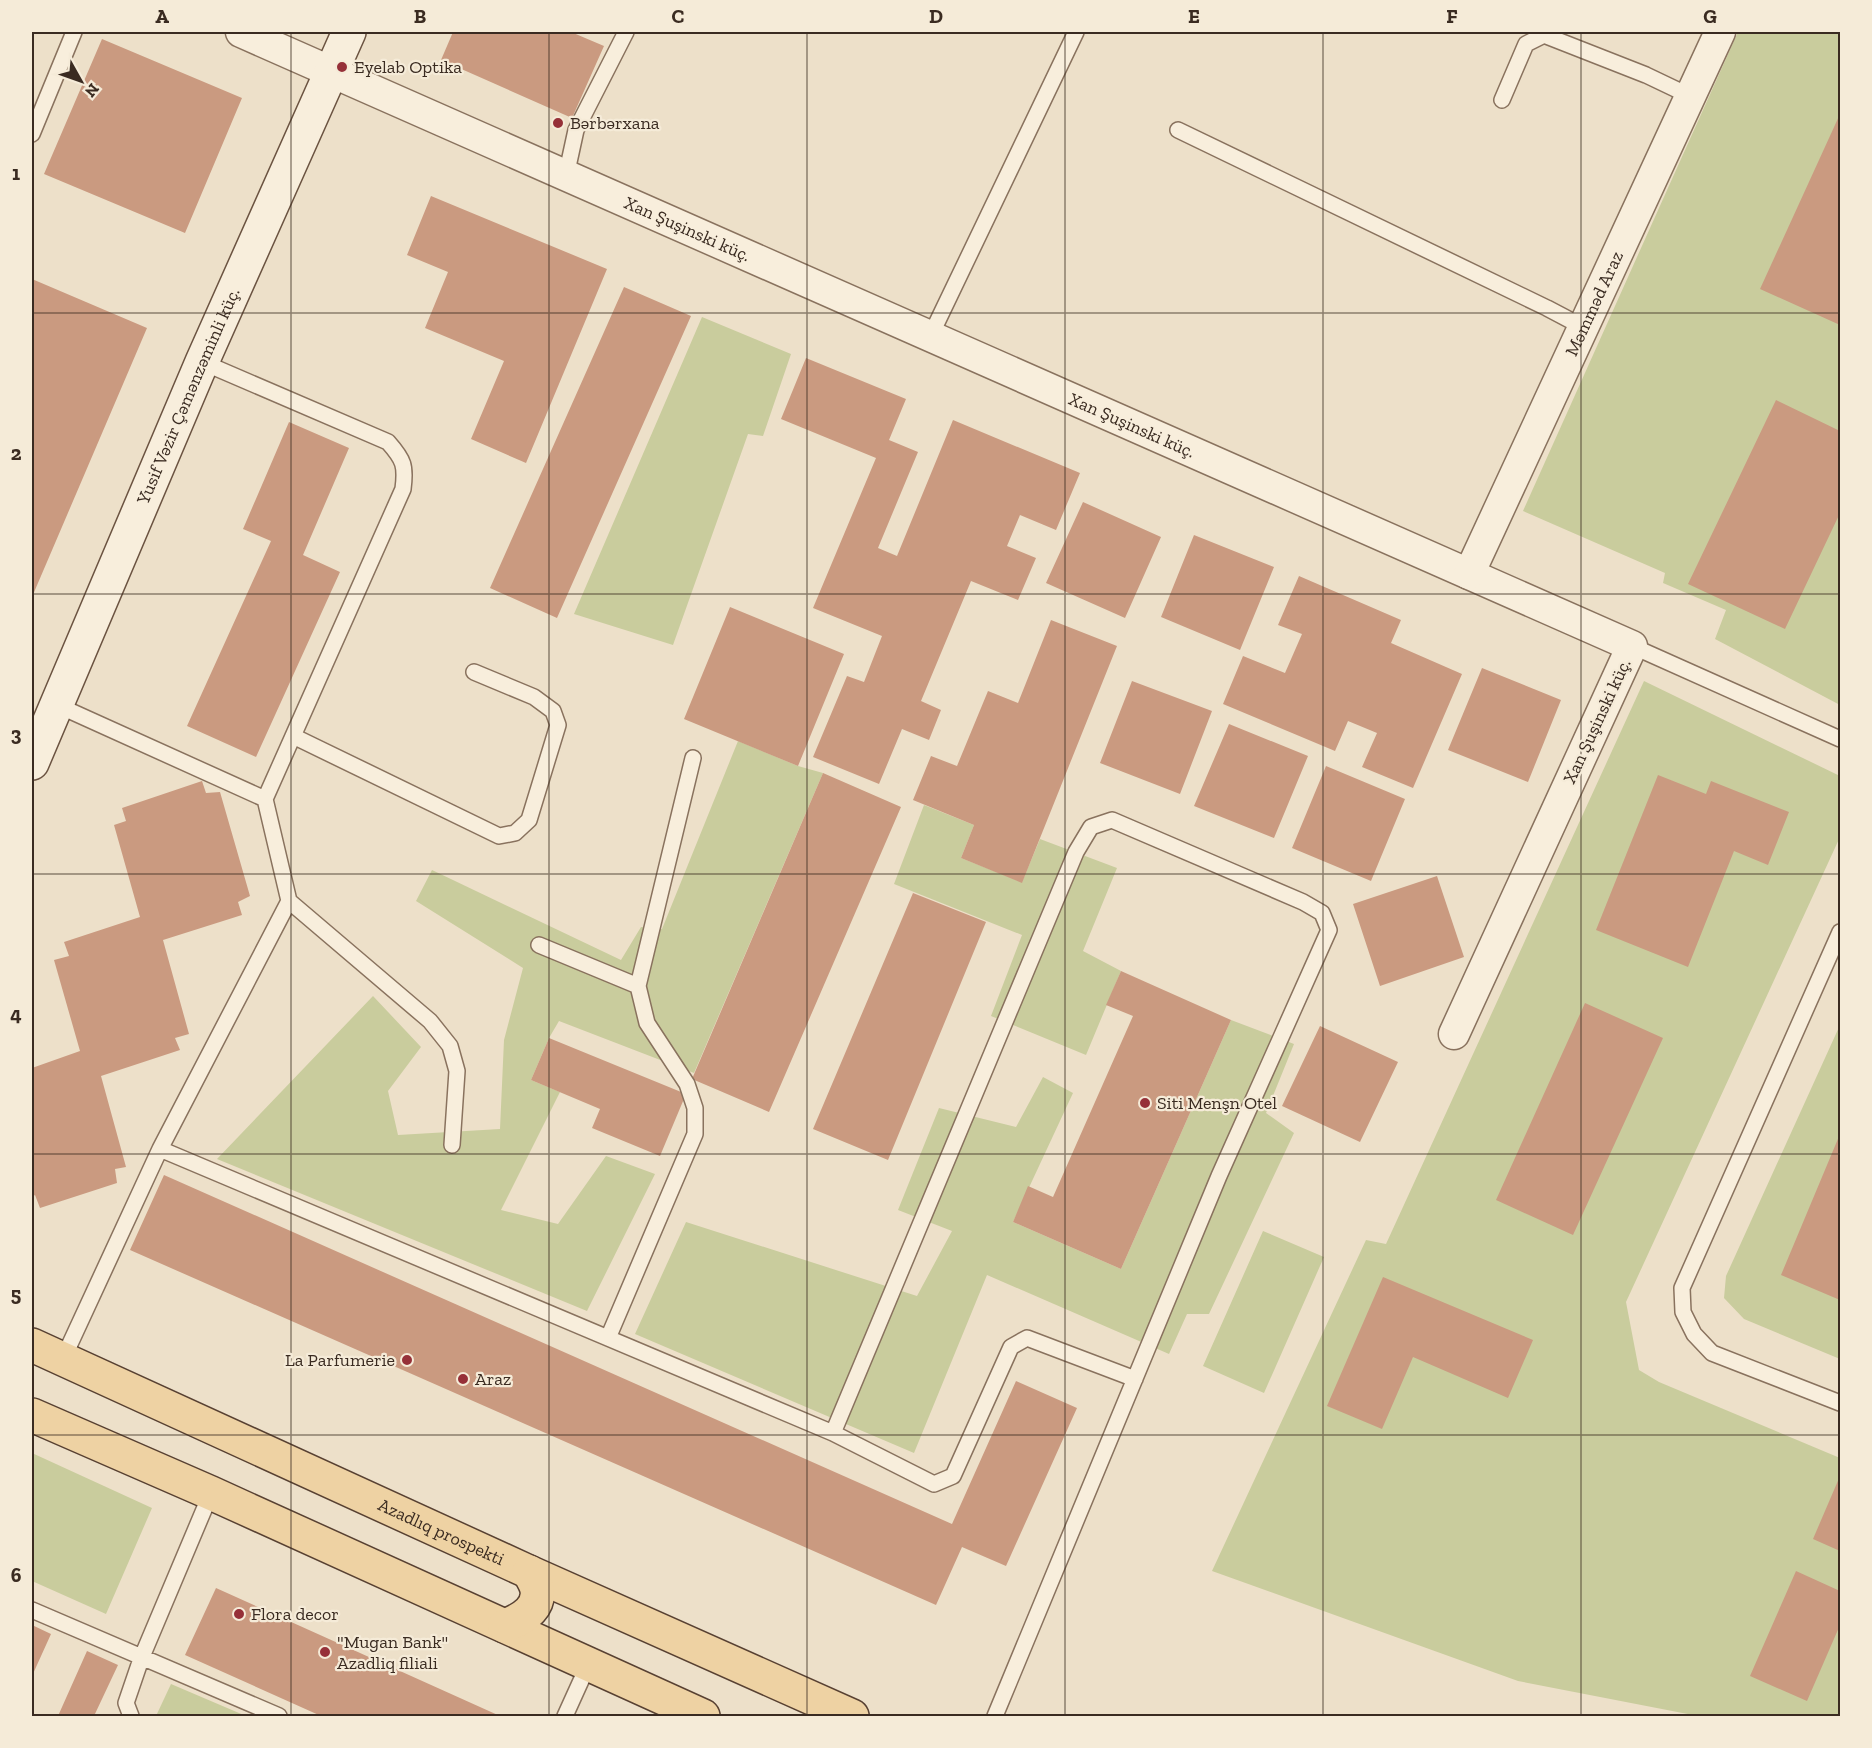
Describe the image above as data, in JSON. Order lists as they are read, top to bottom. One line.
{"streets":{"main road":["Yusif Vəzir Çəmənzəminli küç.","Azadlıq prospekti"],"street":["Xan Şuşinski küç.","Məmməd Araz"]},"crossings":[["Xan Şuşinski küç.","Məmməd Araz"],["Xan Şuşinski küç.","Yusif Vəzir Çəmənzəminli küç."]],"places":["Eyelab Optika","Bərbərxana","Siti Menşn Otel","La Parfumerie","Araz","Flora decor","\"Mugan Bank\" Azadliq filiali"],"north":"bottom right","grid":{"columns":["A","B","C","D","E","F","G"],"rows":["1","2","3","4","5","6"]}}
